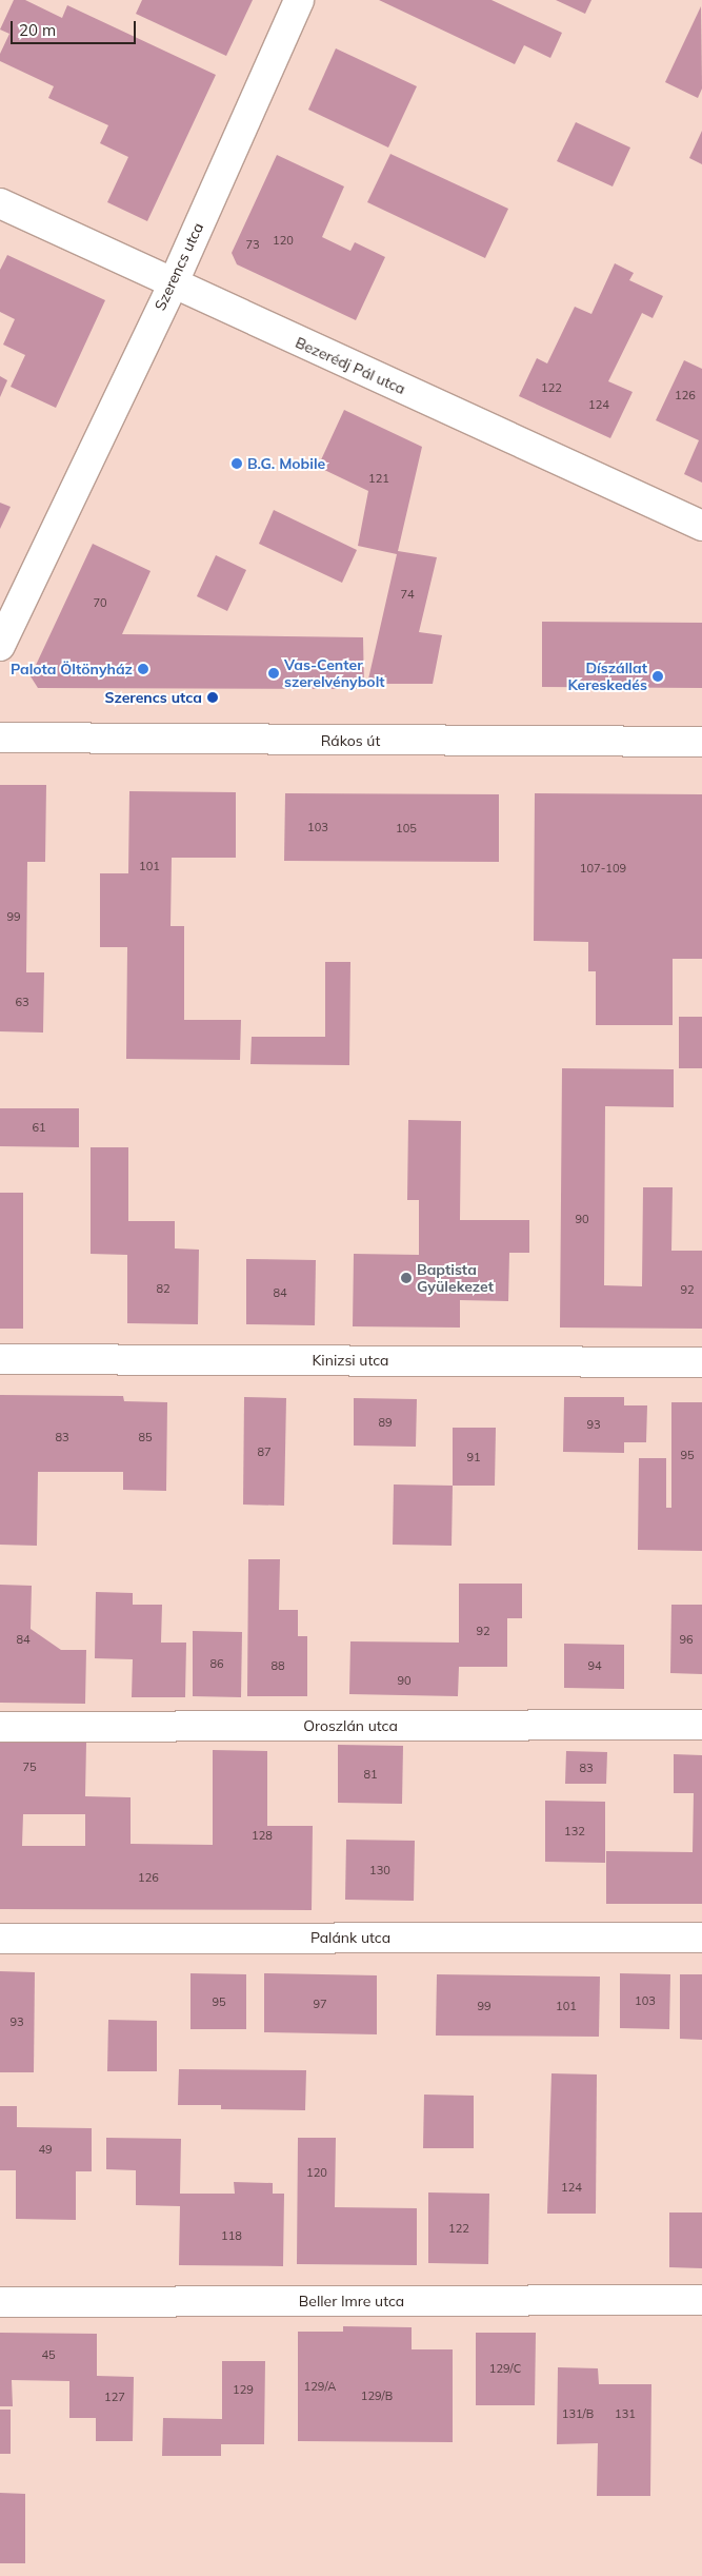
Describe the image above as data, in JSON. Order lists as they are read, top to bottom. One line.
{"streets":{"street":["Szerencs utca","Bezerédj Pál utca","Rákos út","Kinizsi utca","Oroszlán utca","Palánk utca","Beller Imre utca"]},"crossings":[["Szerencs utca","Bezerédj Pál utca"]],"places":["B.G. Mobile","Palota Öltönyház","Vas-Center szerelvénybolt","Díszállat Kereskedés","Szerencs utca","Baptista Gyülekezet"],"house_numbers":["120","73","122","126","124","121","74","70","103","105","101","107-109","99","63","61","90","82","92","84","89","93","83","85","87","95","91","92","84","96","86","88","94","90","75","83","81","132","128","130","126","103","95","97","99","101","93","49","120","124","122","118","45","129/C","129/A","129","129/B","127","131/B","131"],"scale_bar":"20 m"}
